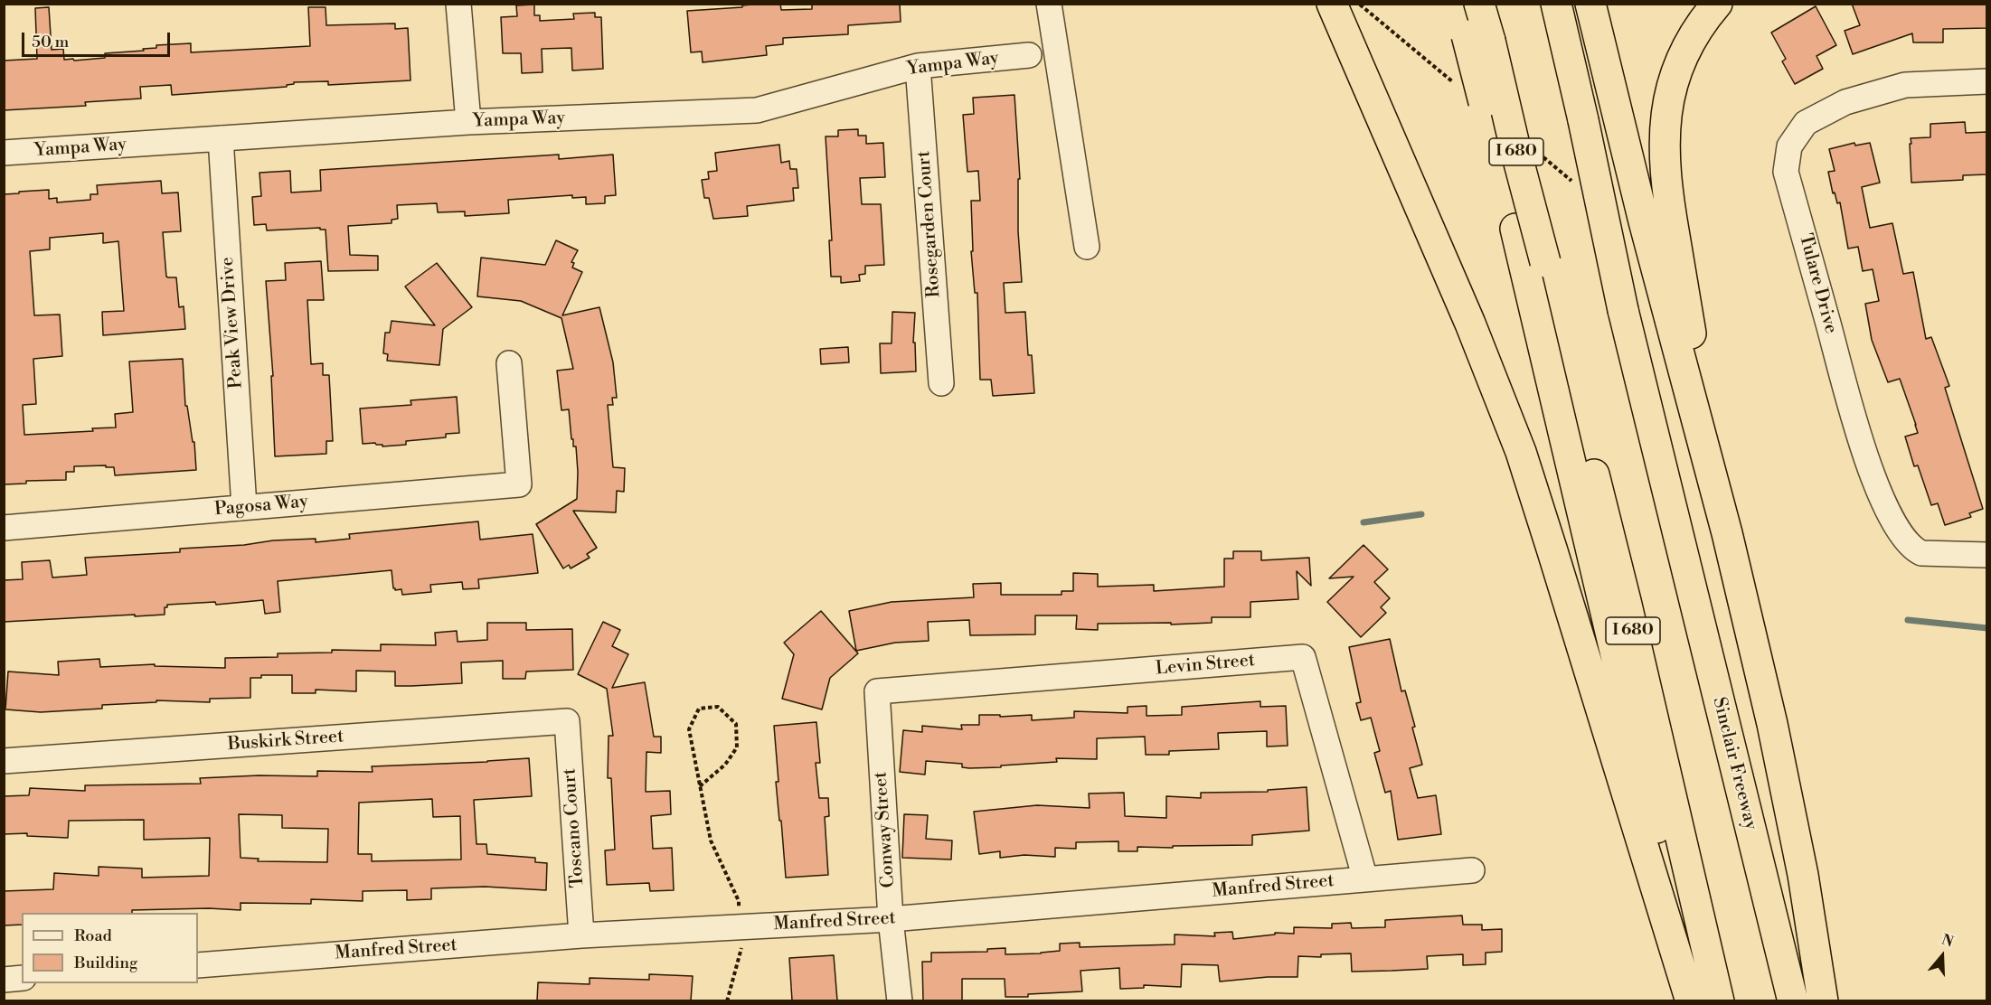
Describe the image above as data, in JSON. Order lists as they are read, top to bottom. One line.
{"streets":{"highway":["I 680","Sinclair Freeway"],"street":["Yampa Way","Rosegarden Court","Tulare Drive","Peak View Drive","Pagosa Way","Levin Street","Buskirk Street","Toscano Court","Conway Street","Manfred Street"]},"crossings":[["Yampa Way","Rosegarden Court"],["Yampa Way","Peak View Drive"],["Peak View Drive","Pagosa Way"],["Levin Street","Conway Street"],["Levin Street","Manfred Street"],["Buskirk Street","Toscano Court"],["Toscano Court","Manfred Street"],["Conway Street","Manfred Street"]],"legend":["Road","Building"],"scale_bar":"50 m","north":"top"}
